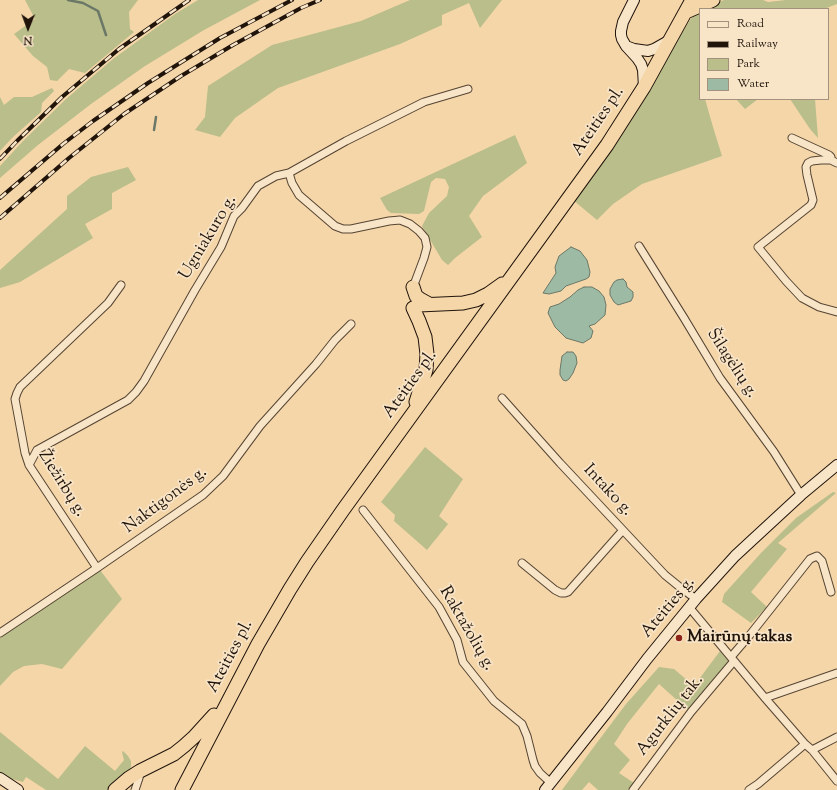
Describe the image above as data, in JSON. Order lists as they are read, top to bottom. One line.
{"streets":{"highway":["Ateities pl."],"street":["Ugniakuro g.","Šilagėlių g.","Žiežirbų g.","Intako g.","Naktigonės g.","Ateities g.","Raktažolių g.","Agurklių tak."]},"crossings":[["Ugniakuro g.","Žiežirbų g."],["Šilagėlių g.","Ateities g."],["Žiežirbų g.","Naktigonės g."],["Intako g.","Ateities g."],["Ateities g.","Raktažolių g."]],"places":["Mairūnų takas"],"legend":["Road","Railway","Park","Water"],"north":"bottom"}
